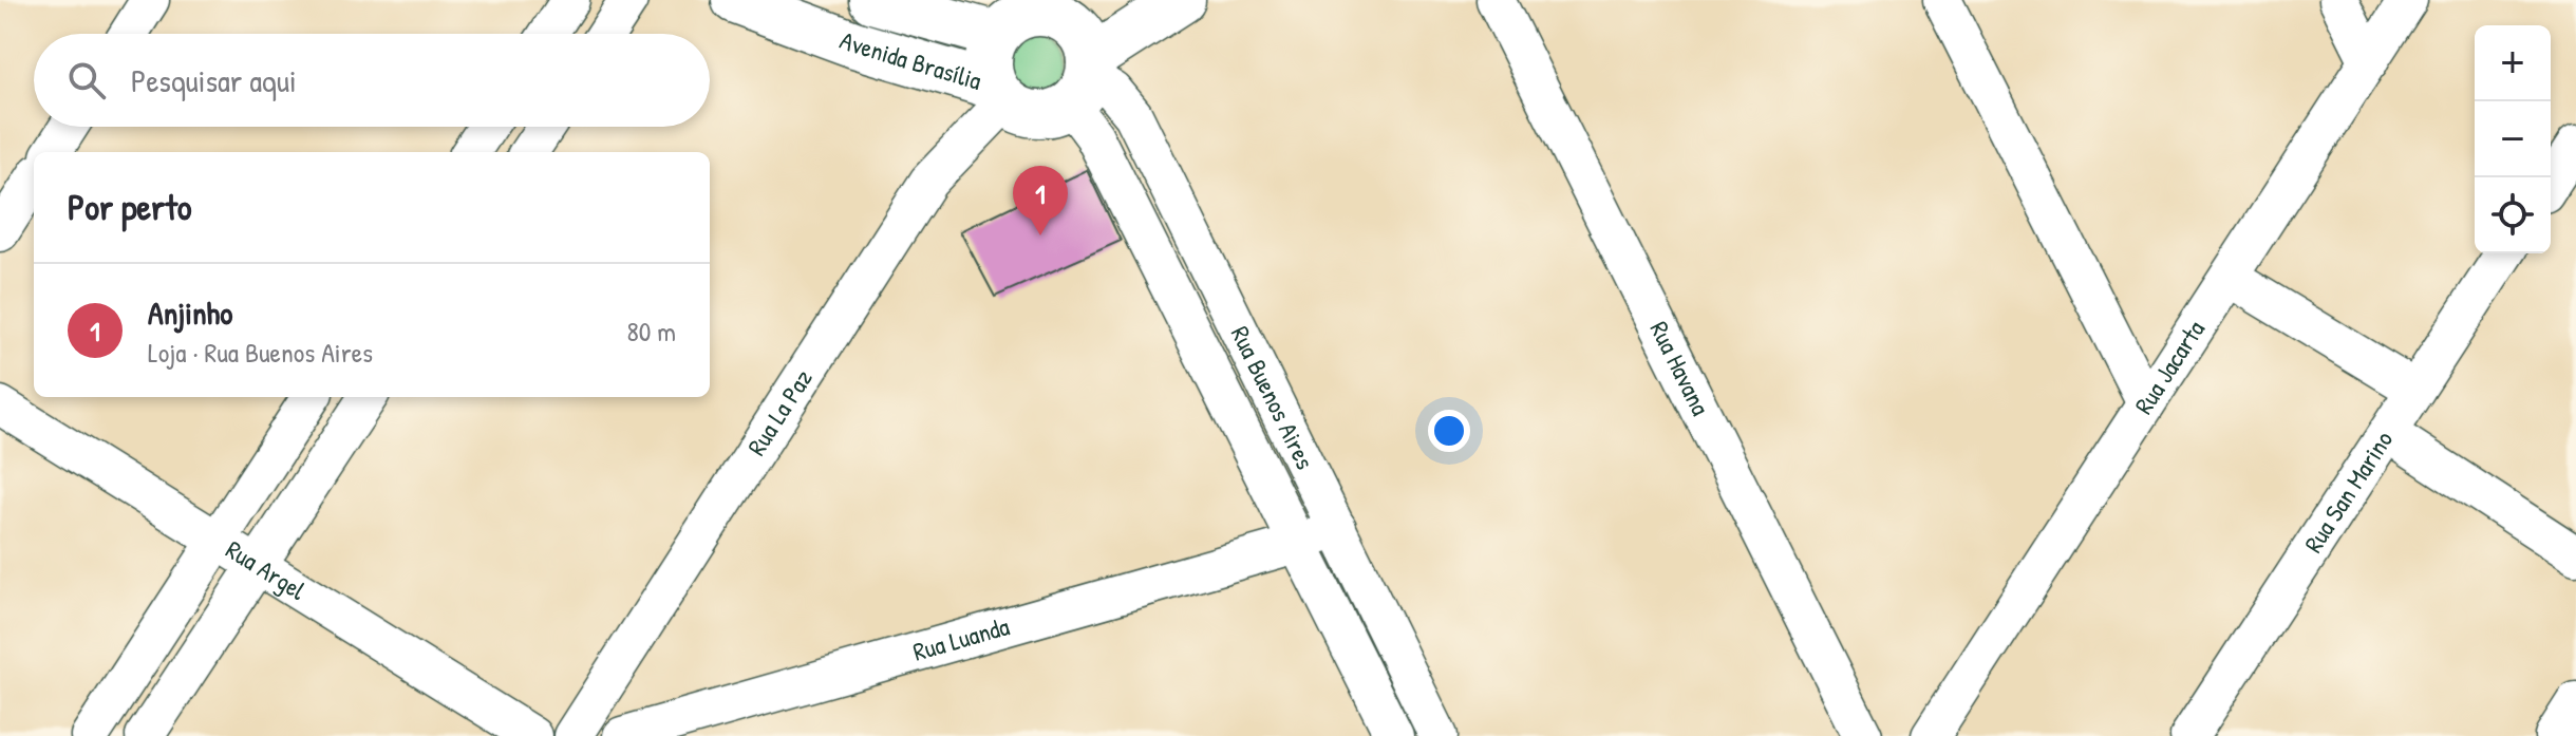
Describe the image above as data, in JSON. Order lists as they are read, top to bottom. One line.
{"streets":{"street":["Avenida Brasília","Rua Havana","Rua Jacarta","Rua Buenos Aires","Rua La Paz","Rua San Marino","Rua Argel","Rua Luanda"]},"crossings":[["Avenida Brasília","Rua Buenos Aires"],["Avenida Brasília","Rua La Paz"],["Rua Buenos Aires","Rua La Paz"],["Rua Buenos Aires","Rua Luanda"]],"page":{"map_buttons":["+","−"],"search":"Pesquisar aqui","heading":"Por perto","pins":"1","list":[{"mark":"1","name":"Anjinho","note":"Loja · Rua Buenos Aires","value":"80 m"}]}}
